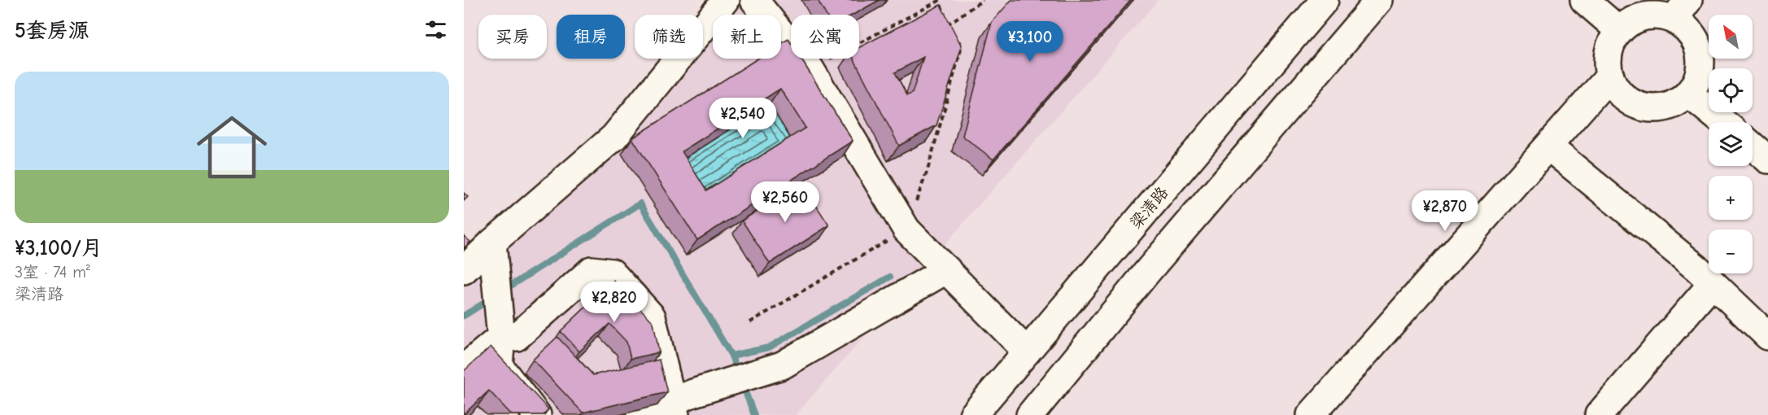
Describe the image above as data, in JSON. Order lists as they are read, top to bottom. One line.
{"streets":{"street":["梁清路"]},"north":"top left","page":{"heading":"5套房源","map_buttons":["+","−"],"chip":["买房","租房","筛选","新上","公寓"],"price":["¥3,100","¥2,540","¥2,560","¥2,870","¥2,820"],"list":[{"name":"¥3,100/月","note":"3室 · 74 m² · 梁清路"}]}}
